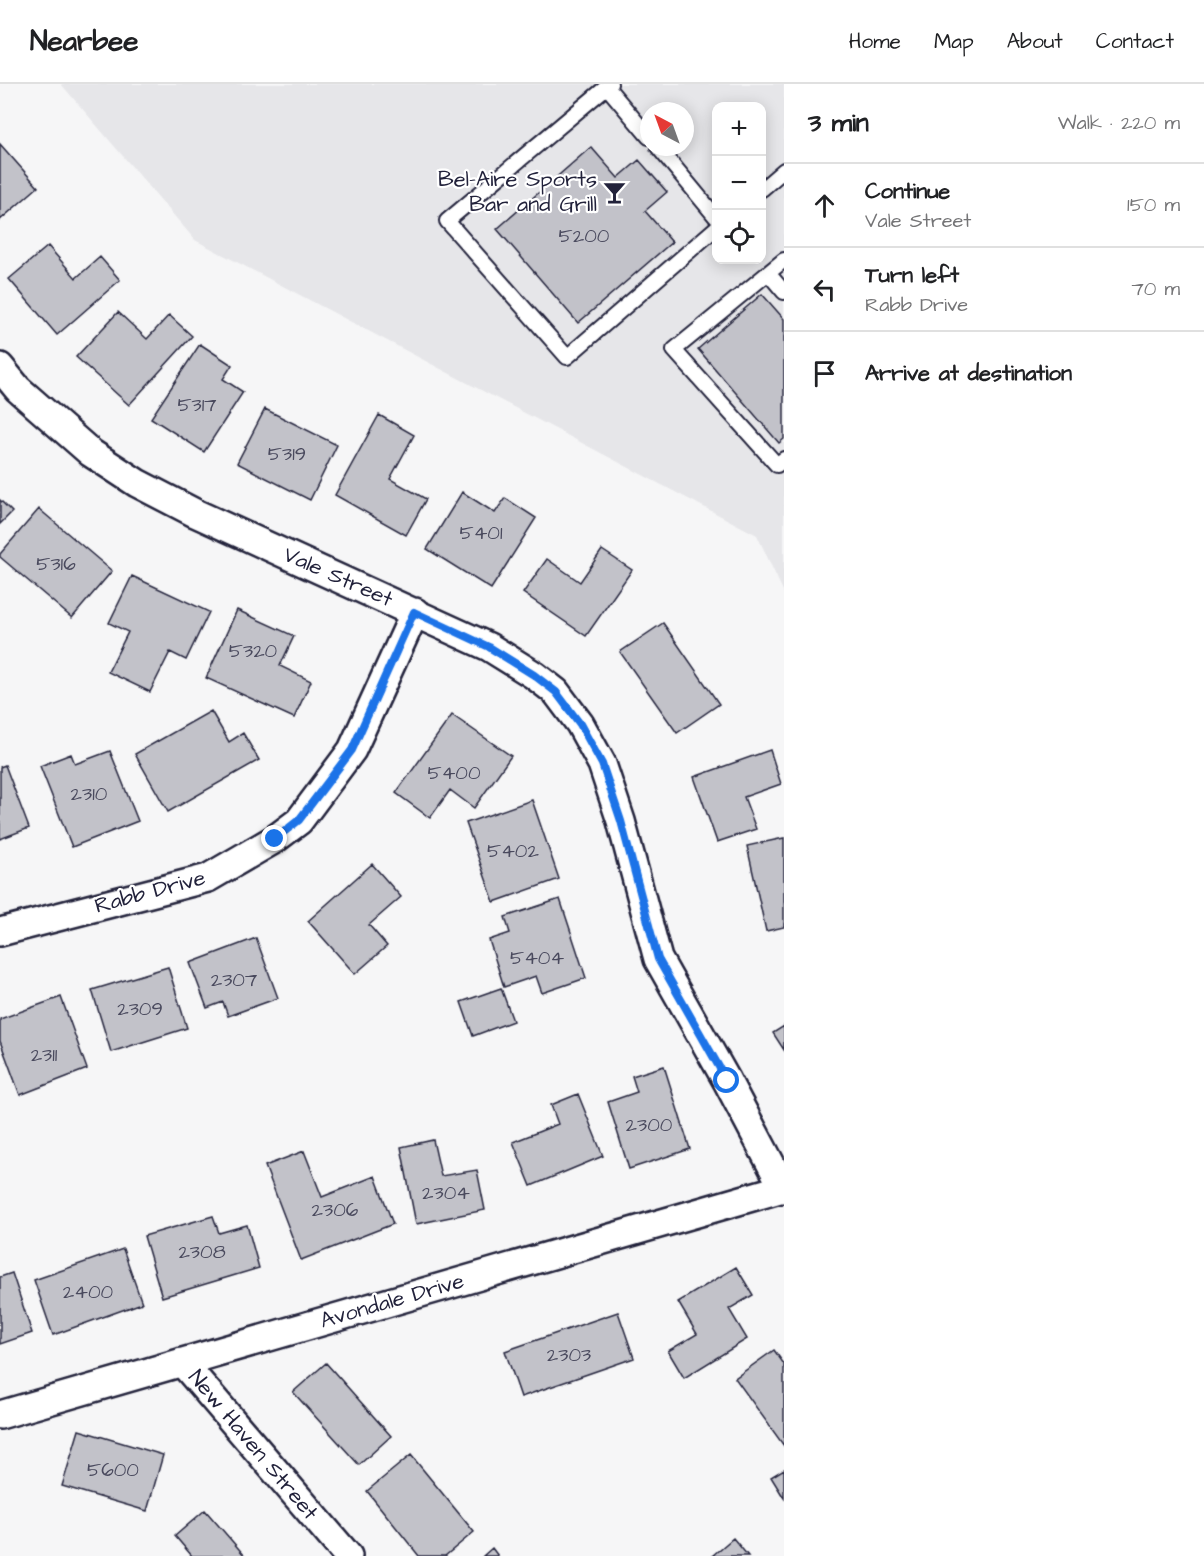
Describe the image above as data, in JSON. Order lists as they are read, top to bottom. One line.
{"streets":{"street":["Vale Street","Rabb Drive","Avondale Drive","New Haven Street"]},"crossings":[["Vale Street","Rabb Drive"],["Vale Street","Avondale Drive"],["Avondale Drive","New Haven Street"]],"places":{"bar":["Bel-Aire Sports Bar and Grill"]},"house_numbers":["5200","5317","5319","5401","5316","5320","5400","2310","5402","5404","2307","2309","2311","2300","2304","2306","2308","2400","2303","5600"],"north":"top left","page":{"header":"Nearbee","nav":["Home","Map","About","Contact"],"heading":["3 min","Walk · 220 m"],"map_buttons":["+","−"],"list":[["Continue","Vale Street","150 m"],["Turn left","Rabb Drive","70 m"],"Arrive at destination"]}}
